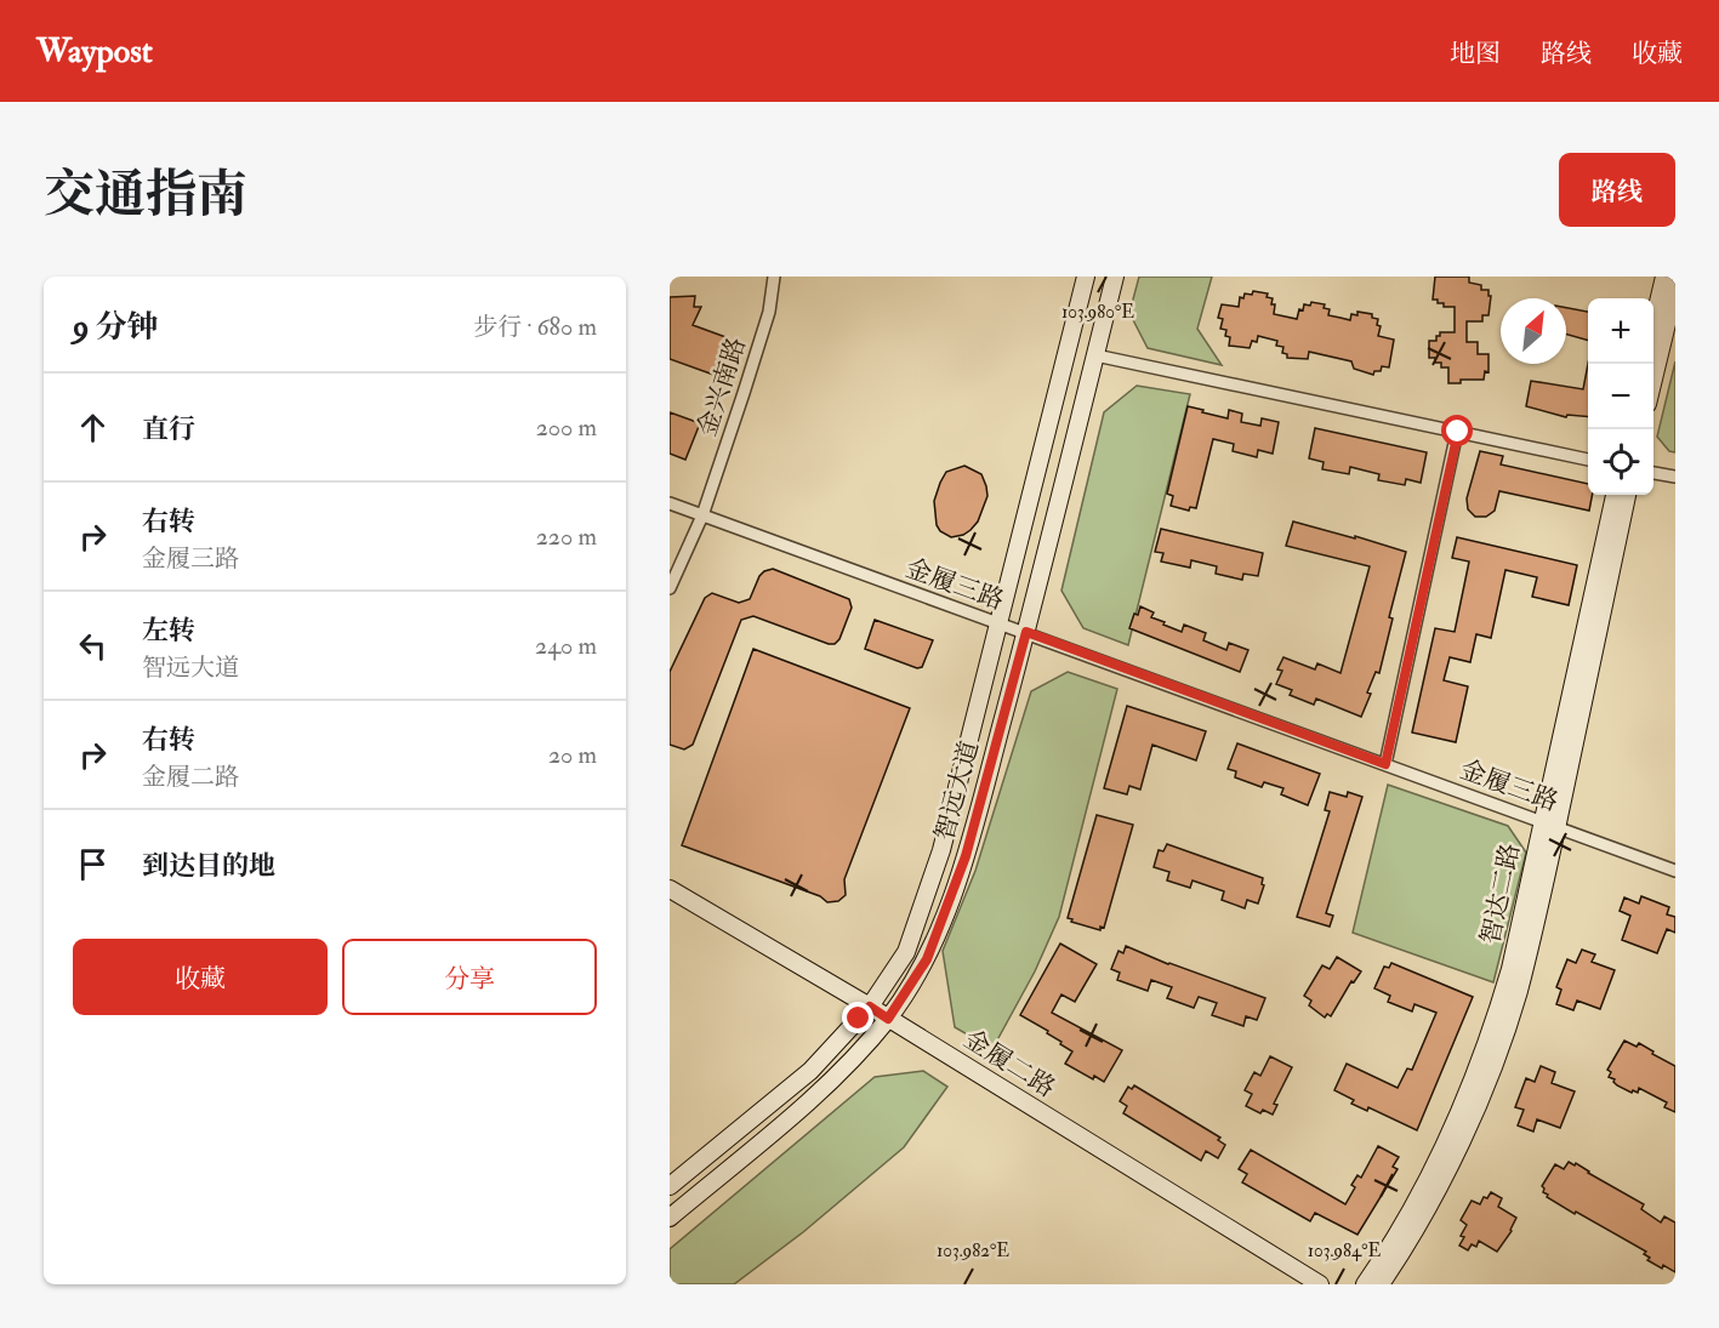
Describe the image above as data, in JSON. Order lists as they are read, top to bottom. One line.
{"streets":{"street":["金兴南路","金履三路","智远大道","智达二路","金履二路"]},"crossings":[["金兴南路","金履三路"],["金履三路","智远大道"],["金履三路","智达二路"],["智远大道","金履二路"]],"north":"top right","page":{"header":"Waypost","nav":["地图","路线","收藏"],"title":"交通指南","buttons":["路线",["收藏","分享"]],"heading":["9 分钟","步行 · 680 m"],"map_buttons":["+","−"],"list":[["直行","200 m"],["右转","金履三路","220 m"],["左转","智远大道","240 m"],["右转","金履二路","20 m"],"到达目的地"]},"coordinates":["103.980°E","103.982°E","103.984°E"]}
